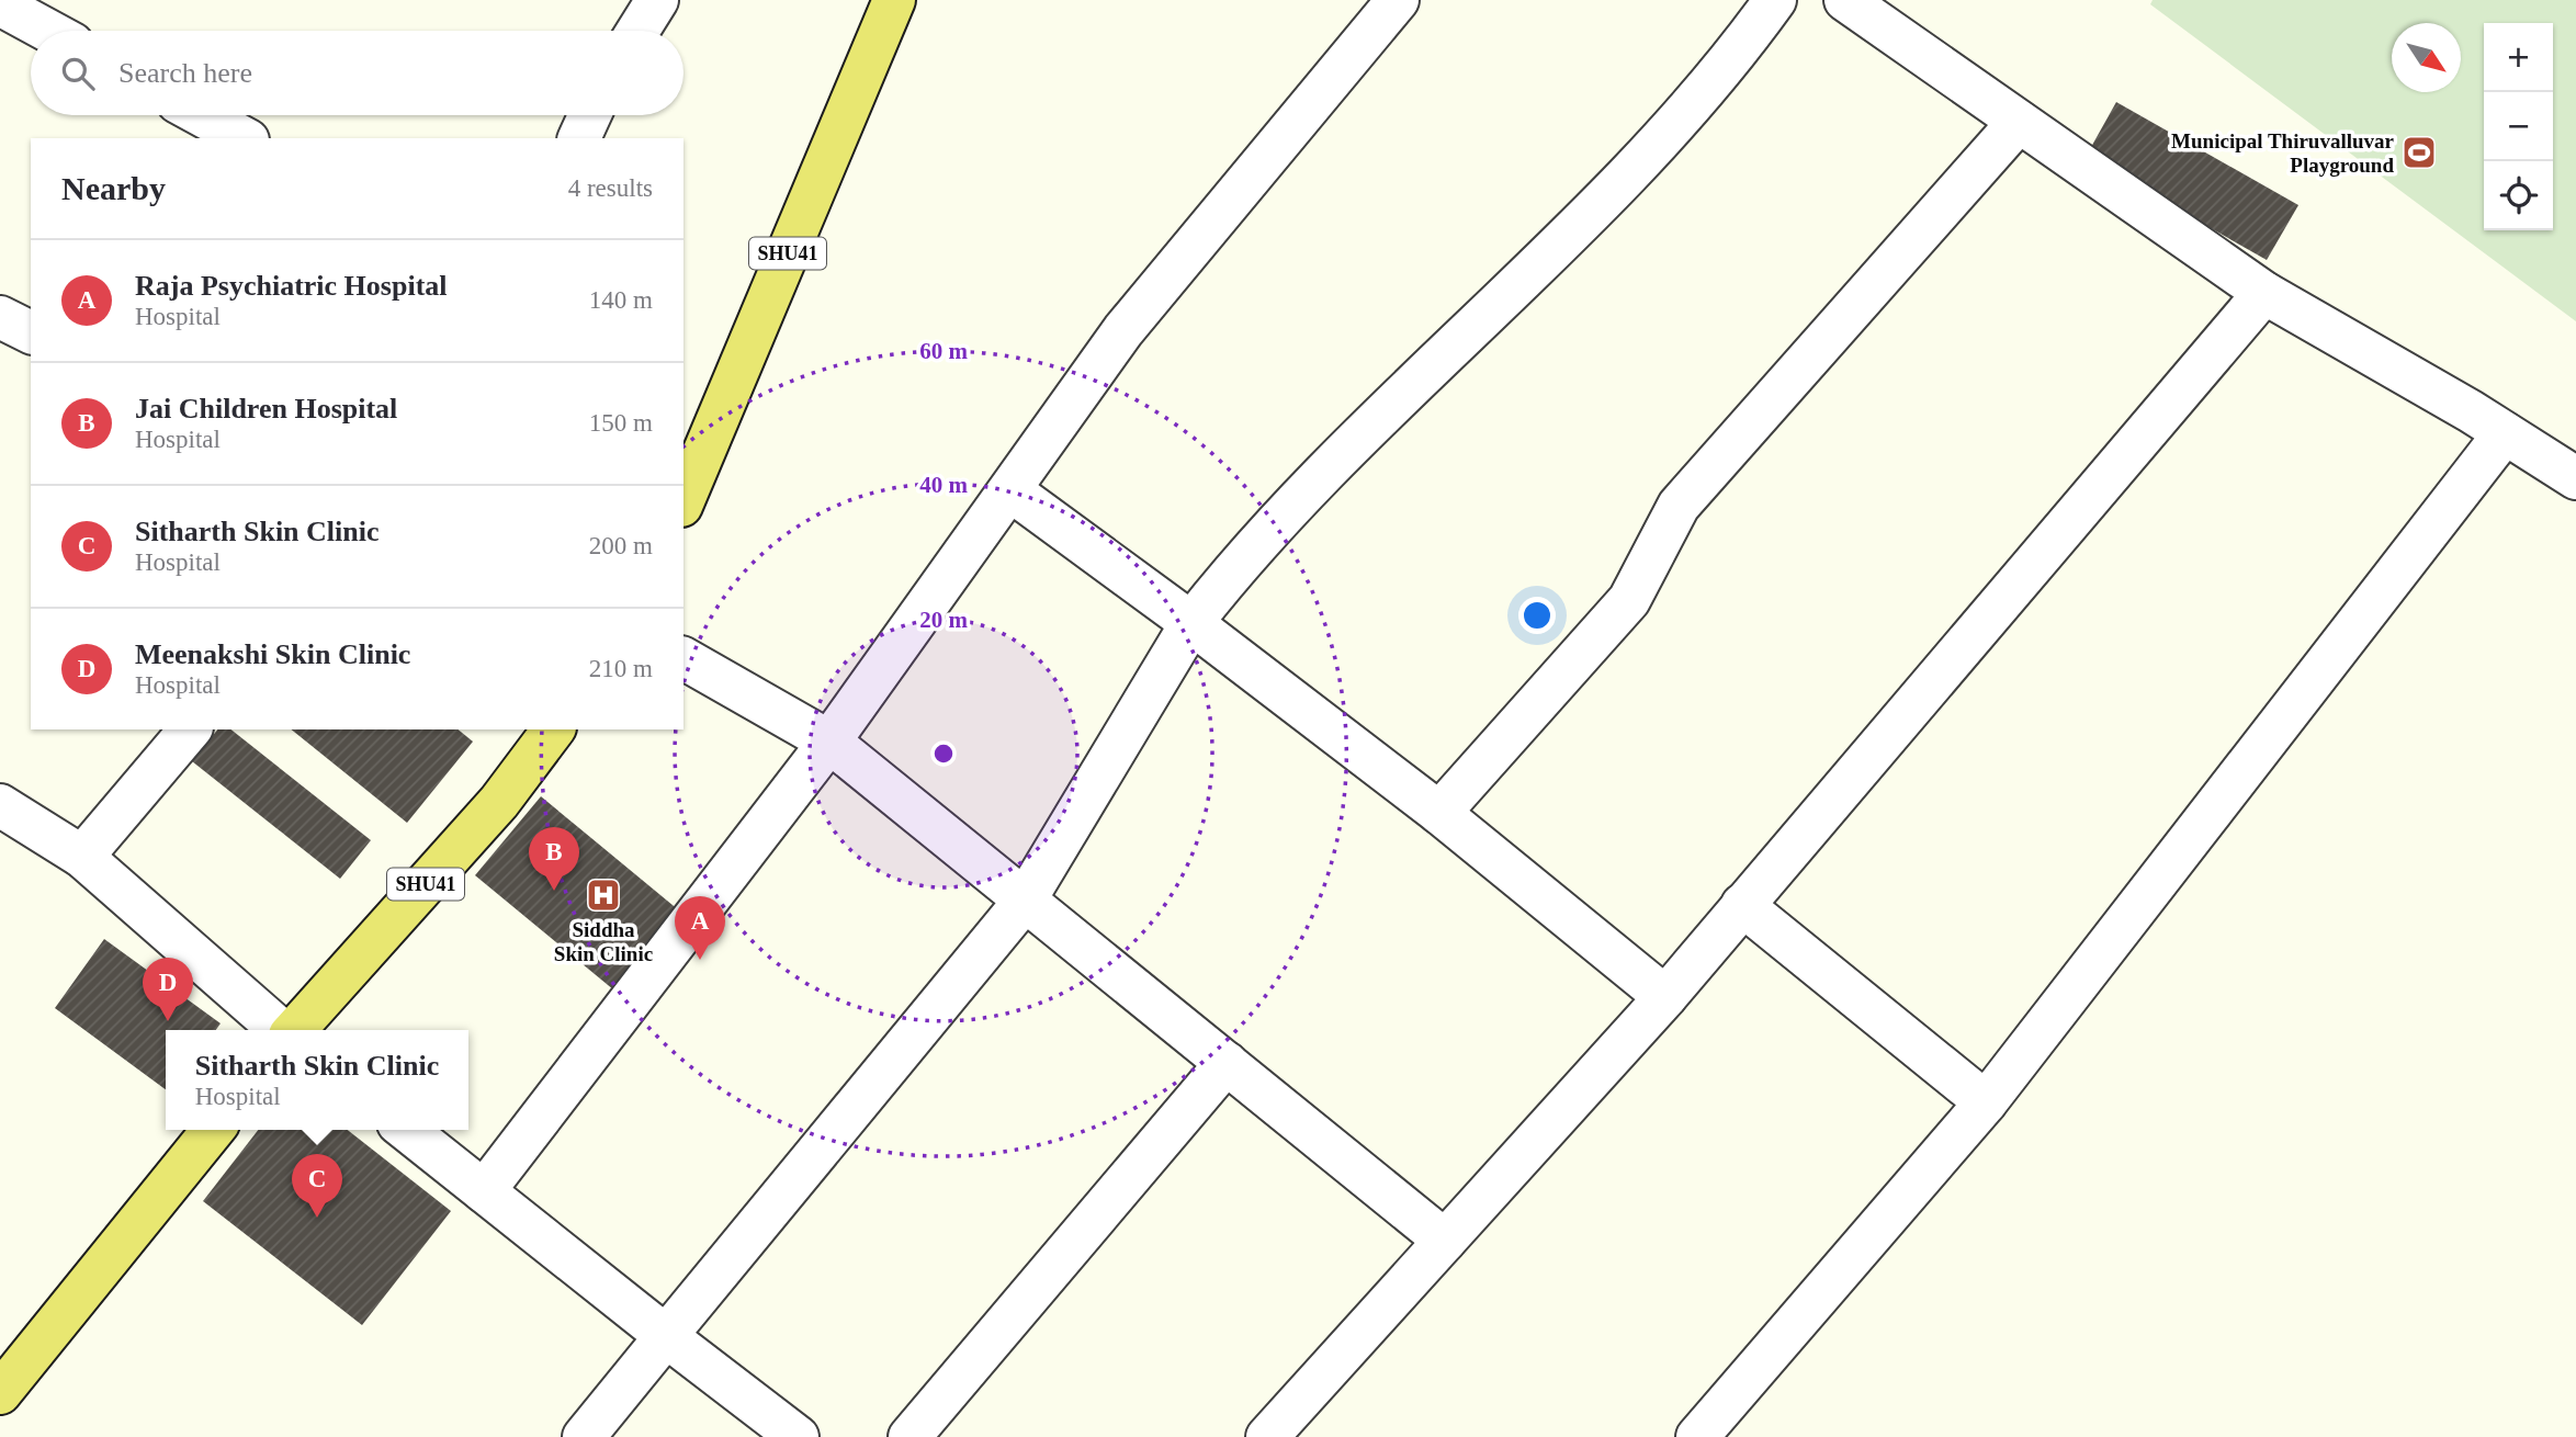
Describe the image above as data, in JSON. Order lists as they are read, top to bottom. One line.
{"streets":{"main road":["SHU41"]},"places":{"sports":["Municipal Thiruvalluvar Playground"],"hospital":["Siddha Skin Clinic"]},"north":"bottom right","page":{"map_buttons":["+","−"],"search":"Search here","heading":["Nearby","4 results"],"list":[{"mark":"A","name":"Raja Psychiatric Hospital","note":"Hospital","value":"140 m"},{"mark":"B","name":"Jai Children Hospital","note":"Hospital","value":"150 m"},{"mark":"C","name":"Sitharth Skin Clinic","note":"Hospital","value":"200 m"},{"mark":"D","name":"Meenakshi Skin Clinic","note":"Hospital","value":"210 m"}],"pins":["B","A","D","C"],"popup":["Sitharth Skin Clinic","Hospital"]},"rings":["60 m","40 m","20 m"]}
